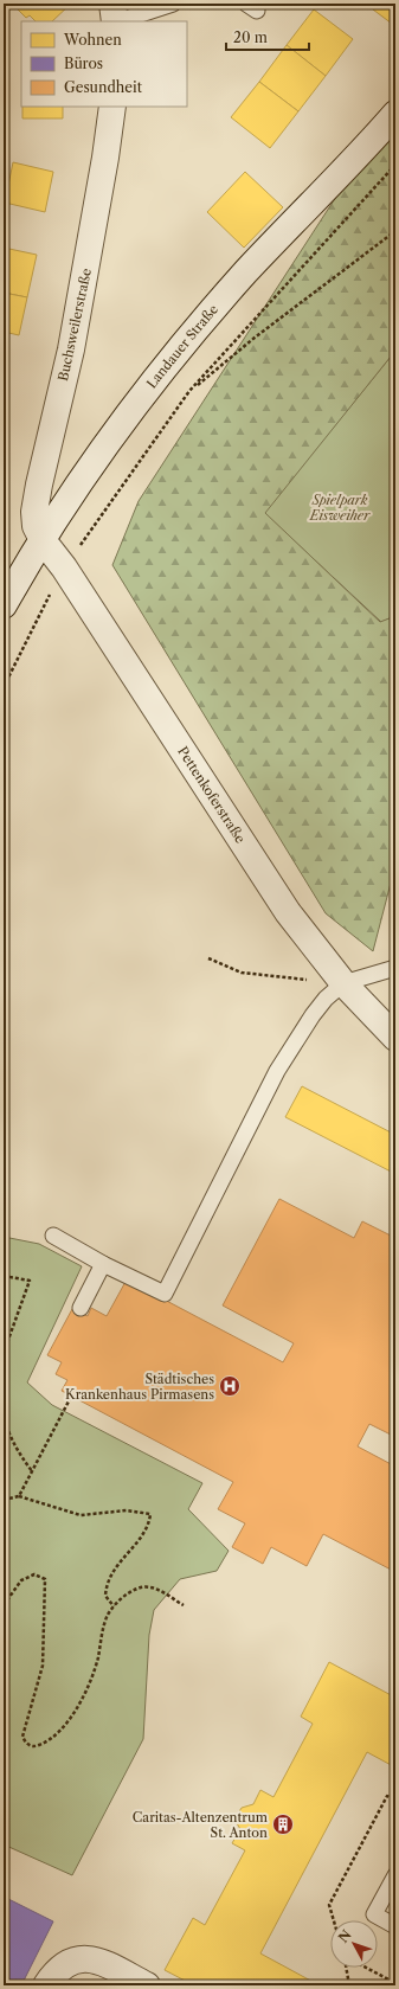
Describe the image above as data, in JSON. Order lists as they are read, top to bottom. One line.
{"streets":{"street":["Buchsweilerstraße","Landauer Straße","Pettenkoferstraße"]},"crossings":[["Buchsweilerstraße","Landauer Straße"],["Buchsweilerstraße","Pettenkoferstraße"],["Landauer Straße","Pettenkoferstraße"]],"parks":["Spielpark Eisweiher"],"places":{"hospital":["Städtisches Krankenhaus Pirmasens"],"building":["Caritas-Altenzentrum St. Anton"]},"legend":["Wohnen","Büros","Gesundheit"],"scale_bar":"20 m","north":"top left"}
